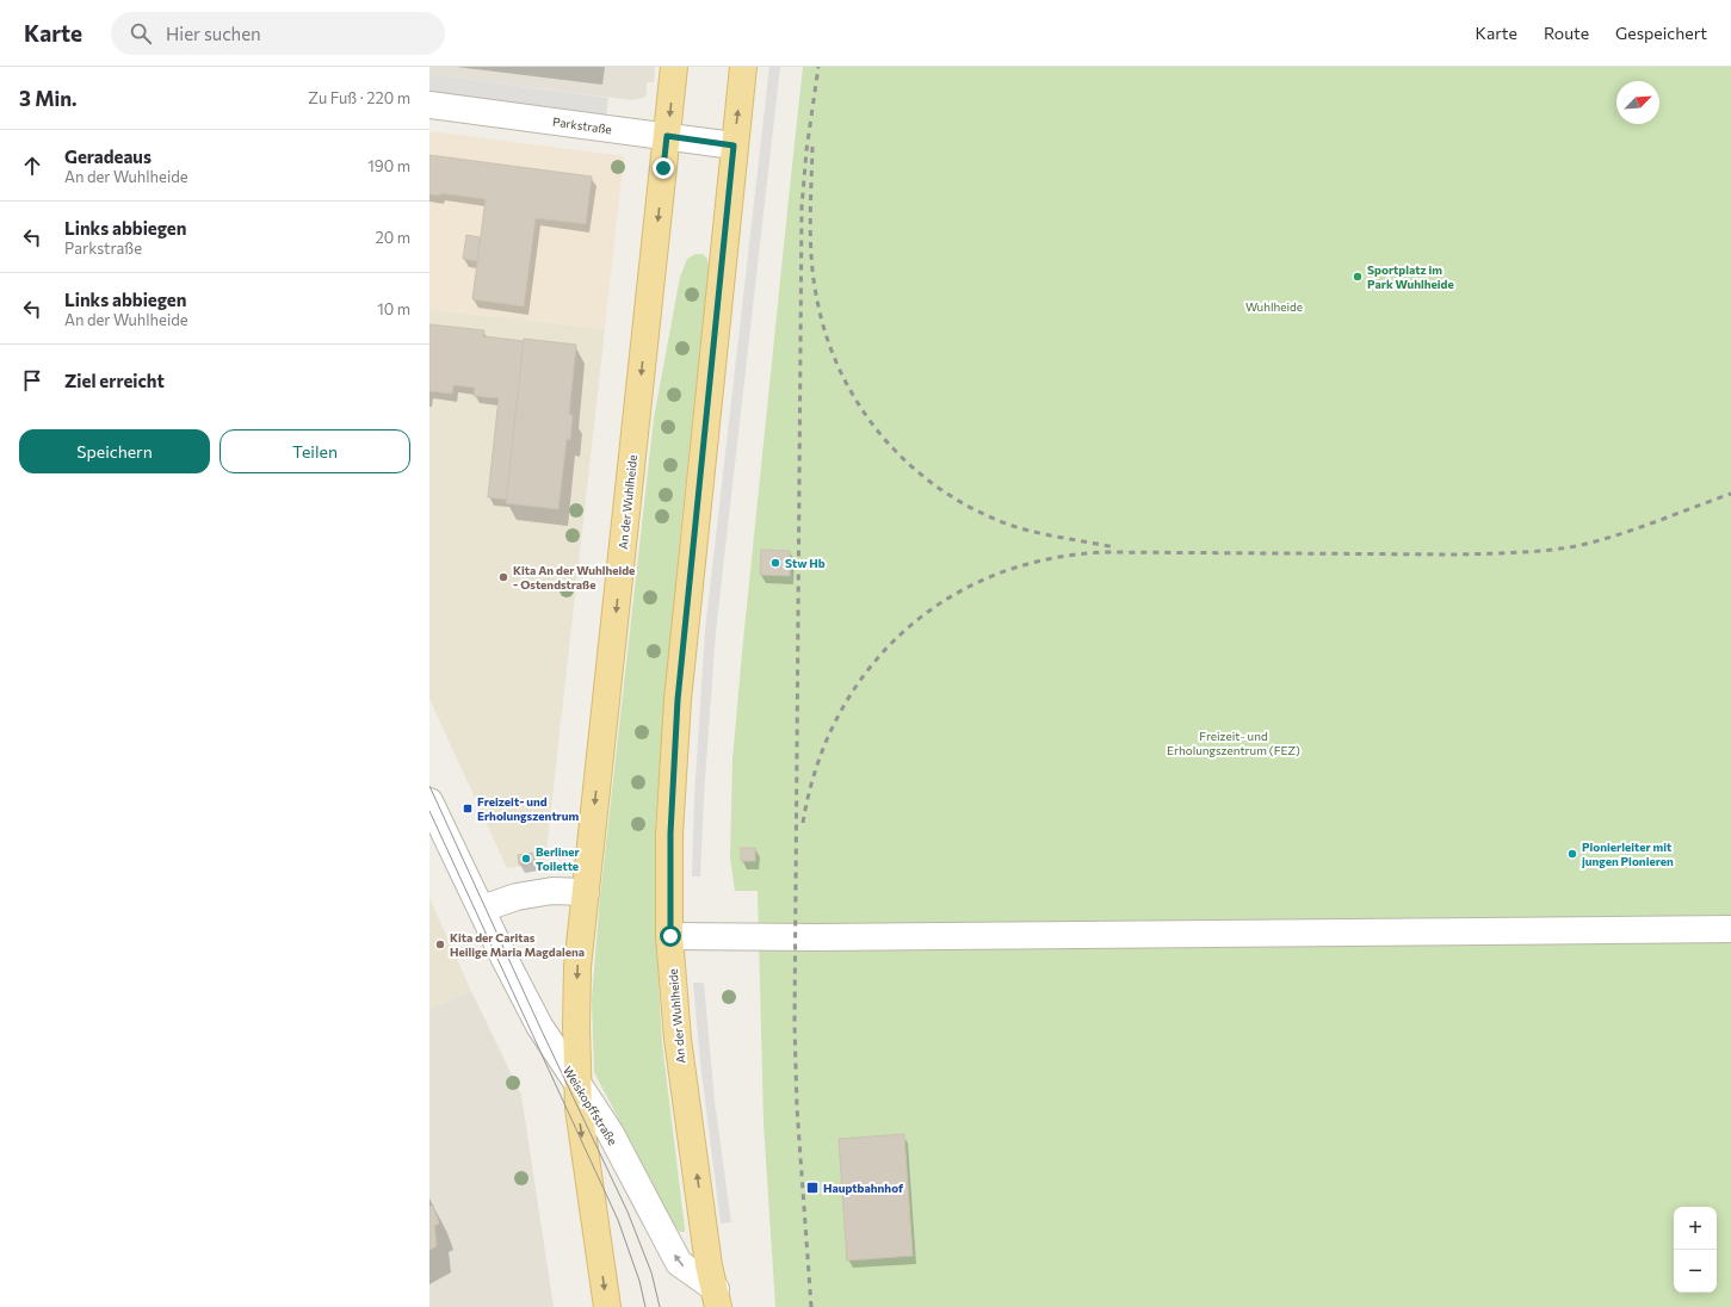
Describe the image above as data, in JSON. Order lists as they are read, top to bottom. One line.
{"streets":{"main road":["An der Wuhlheide"],"street":["Parkstraße","Weiskopffstraße"]},"crossings":[["Parkstraße","An der Wuhlheide"],["An der Wuhlheide","Weiskopffstraße"]],"one_way":["Weiskopffstraße"],"parks":["Wuhlheide","Freizeit- und Erholungszentrum (FEZ)"],"places":{"other":["Sportplatz im Park Wuhlheide","Stw Hb","Kita An der Wuhlheide - Ostendstraße","Pionierleiter mit jungen Pionieren","Berliner Toilette","Kita der Caritas Heilige Maria Magdalena"],"transit":["Freizeit- und Erholungszentrum","Hauptbahnhof"]},"north":"top right","page":{"header":"Karte","search":"Hier suchen","nav":["Karte","Route","Gespeichert"],"heading":["3 Min.","Zu Fuß · 220 m"],"list":[["Geradeaus","An der Wuhlheide","190 m"],["Links abbiegen","Parkstraße","20 m"],["Links abbiegen","An der Wuhlheide","10 m"],"Ziel erreicht"],"buttons":["Speichern","Teilen"],"map_buttons":["+","−"]}}
